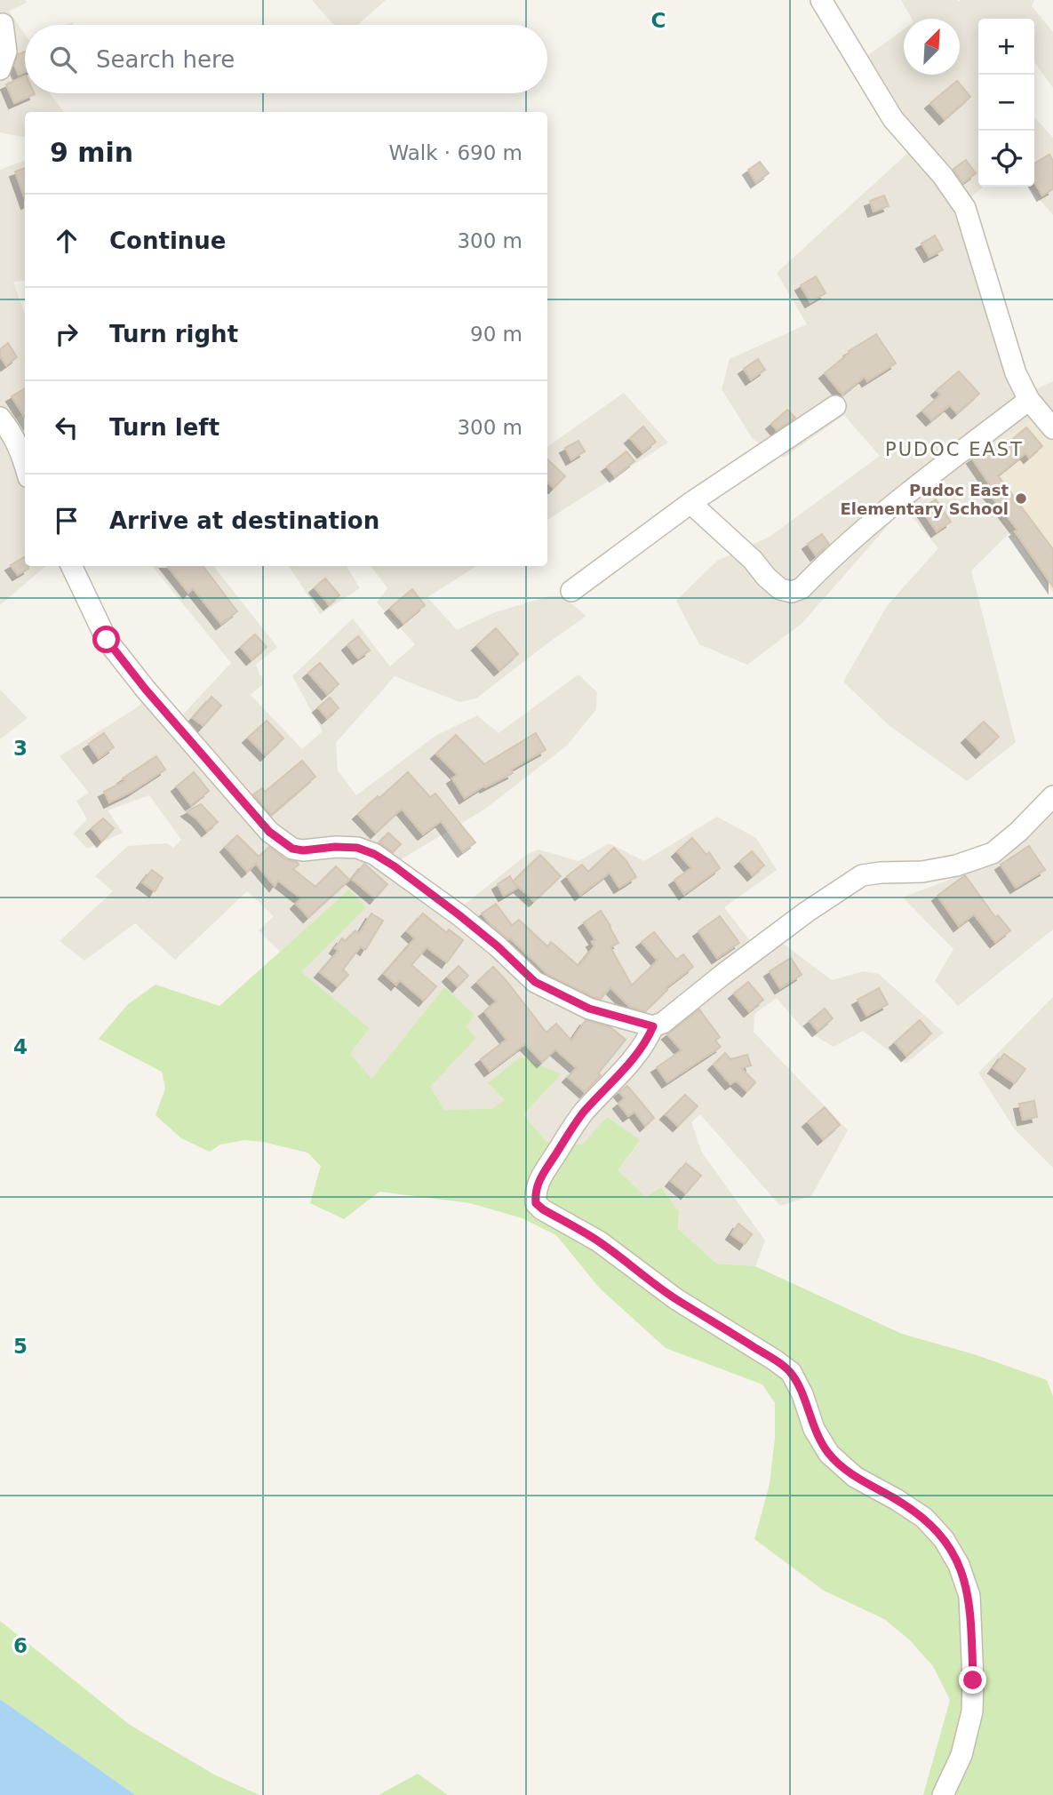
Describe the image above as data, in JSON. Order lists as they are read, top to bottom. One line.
{"districts":["PUDOC EAST"],"places":["Pudoc East Elementary School"],"north":"top right","page":{"map_buttons":["+","−"],"search":"Search here","heading":["9 min","Walk · 690 m"],"list":[["Continue","300 m"],["Turn right","90 m"],["Turn left","300 m"],"Arrive at destination"]},"grid":{"columns":["C"],"rows":["3","4","5","6"]}}
